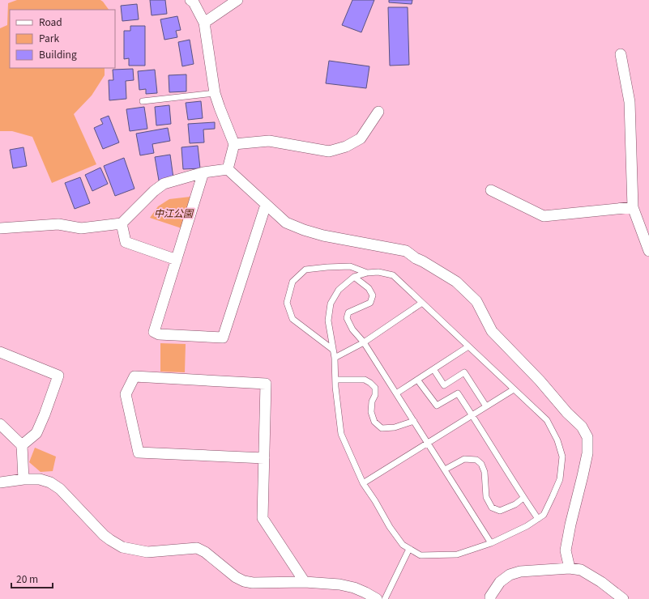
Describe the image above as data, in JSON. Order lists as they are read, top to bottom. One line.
{"parks":["中江公園"],"legend":["Road","Park","Building"],"scale_bar":"20 m"}
